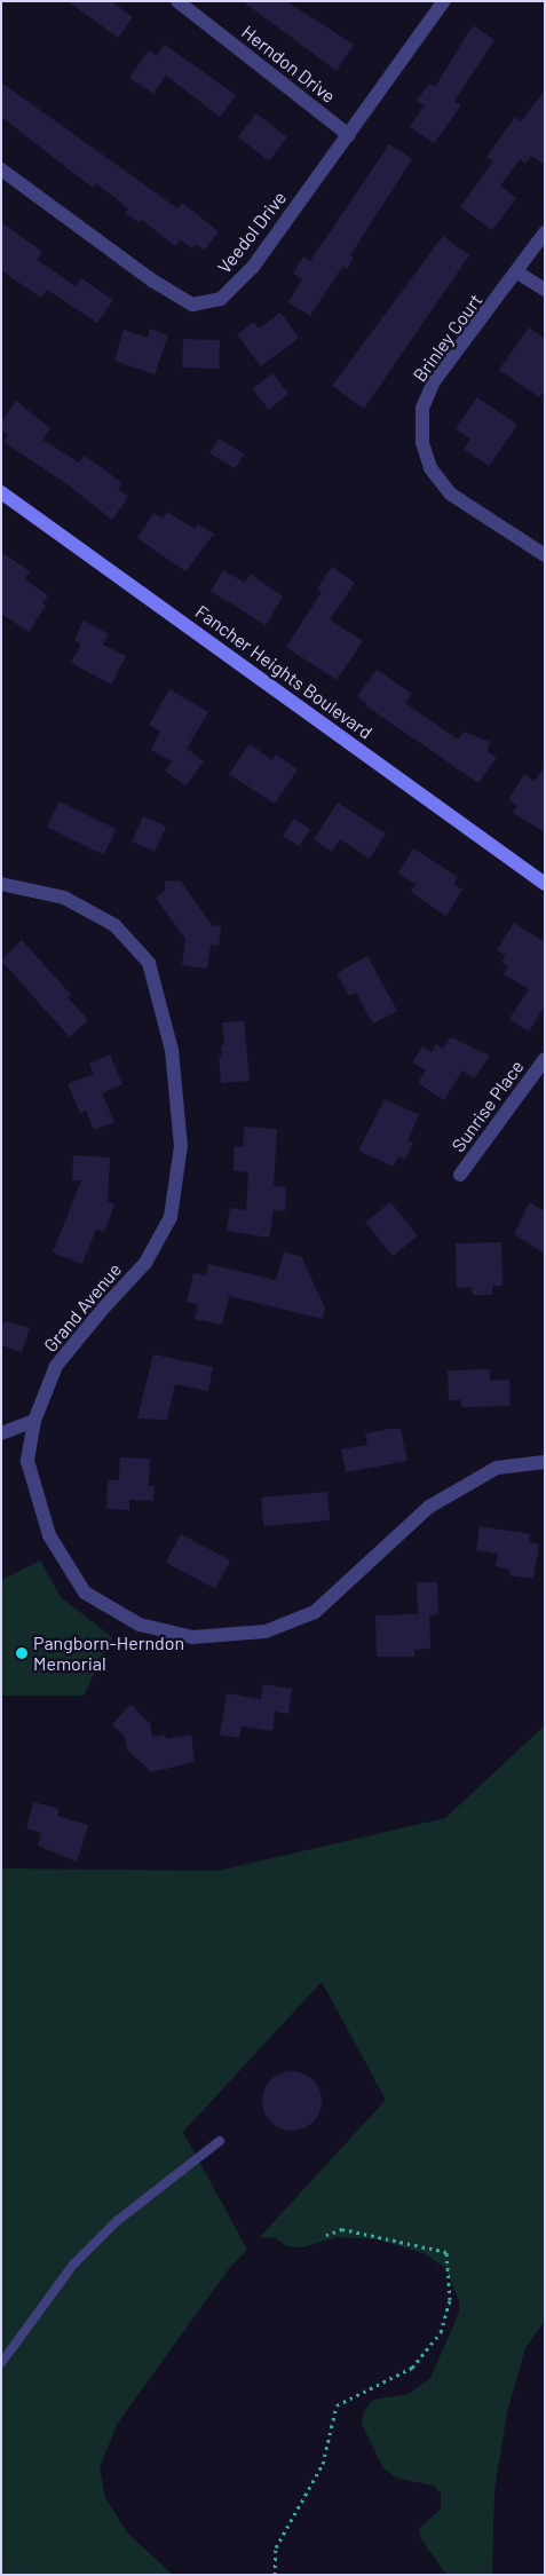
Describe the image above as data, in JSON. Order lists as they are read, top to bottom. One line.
{"streets":{"street":["Herndon Drive","Veedol Drive","Brinley Court","Fancher Heights Boulevard","Sunrise Place","Grand Avenue"]},"crossings":[["Herndon Drive","Veedol Drive"]],"places":["Pangborn-Herndon Memorial"]}
